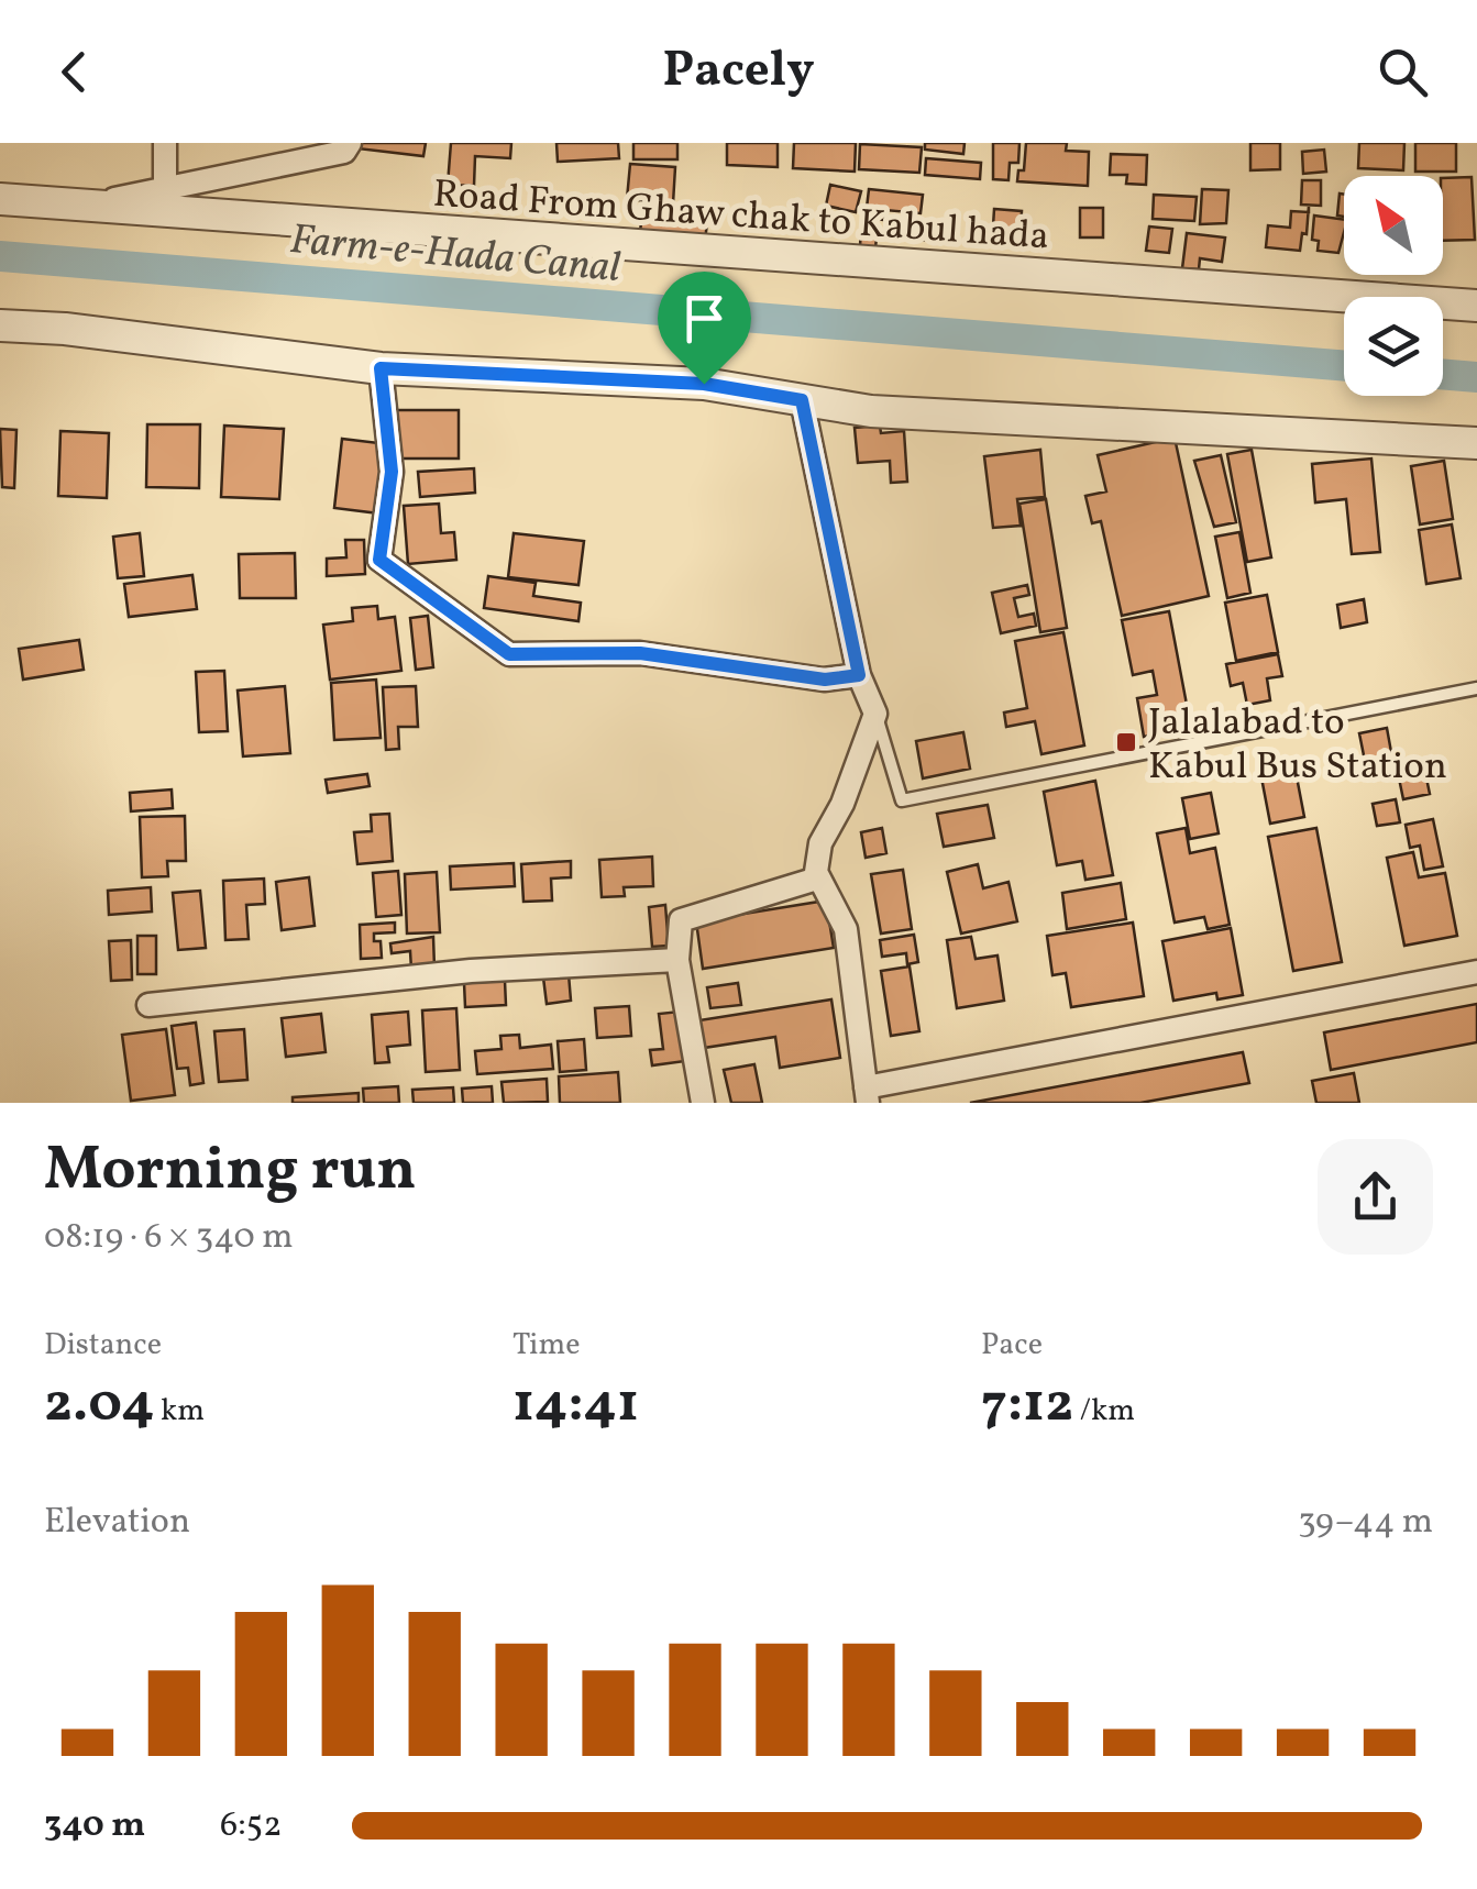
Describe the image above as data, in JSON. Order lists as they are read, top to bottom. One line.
{"streets":{"street":["Road From Ghaw chak to Kabul hada"]},"water":["Farm-e-Hada Canal"],"places":{"transit":["Jalalabad to Kabul Bus Station"]},"north":"top left","page":{"header":"Pacely","heading":["Morning run","08:19 · 6 × 340 m"],"stats":[["Distance","2.04 km"],["Time","14:41"],["Pace","7:12 /km"]],"chart":["Elevation","39–44 m"],"list":[{"name":"340 m","note":"6:52"}]}}
